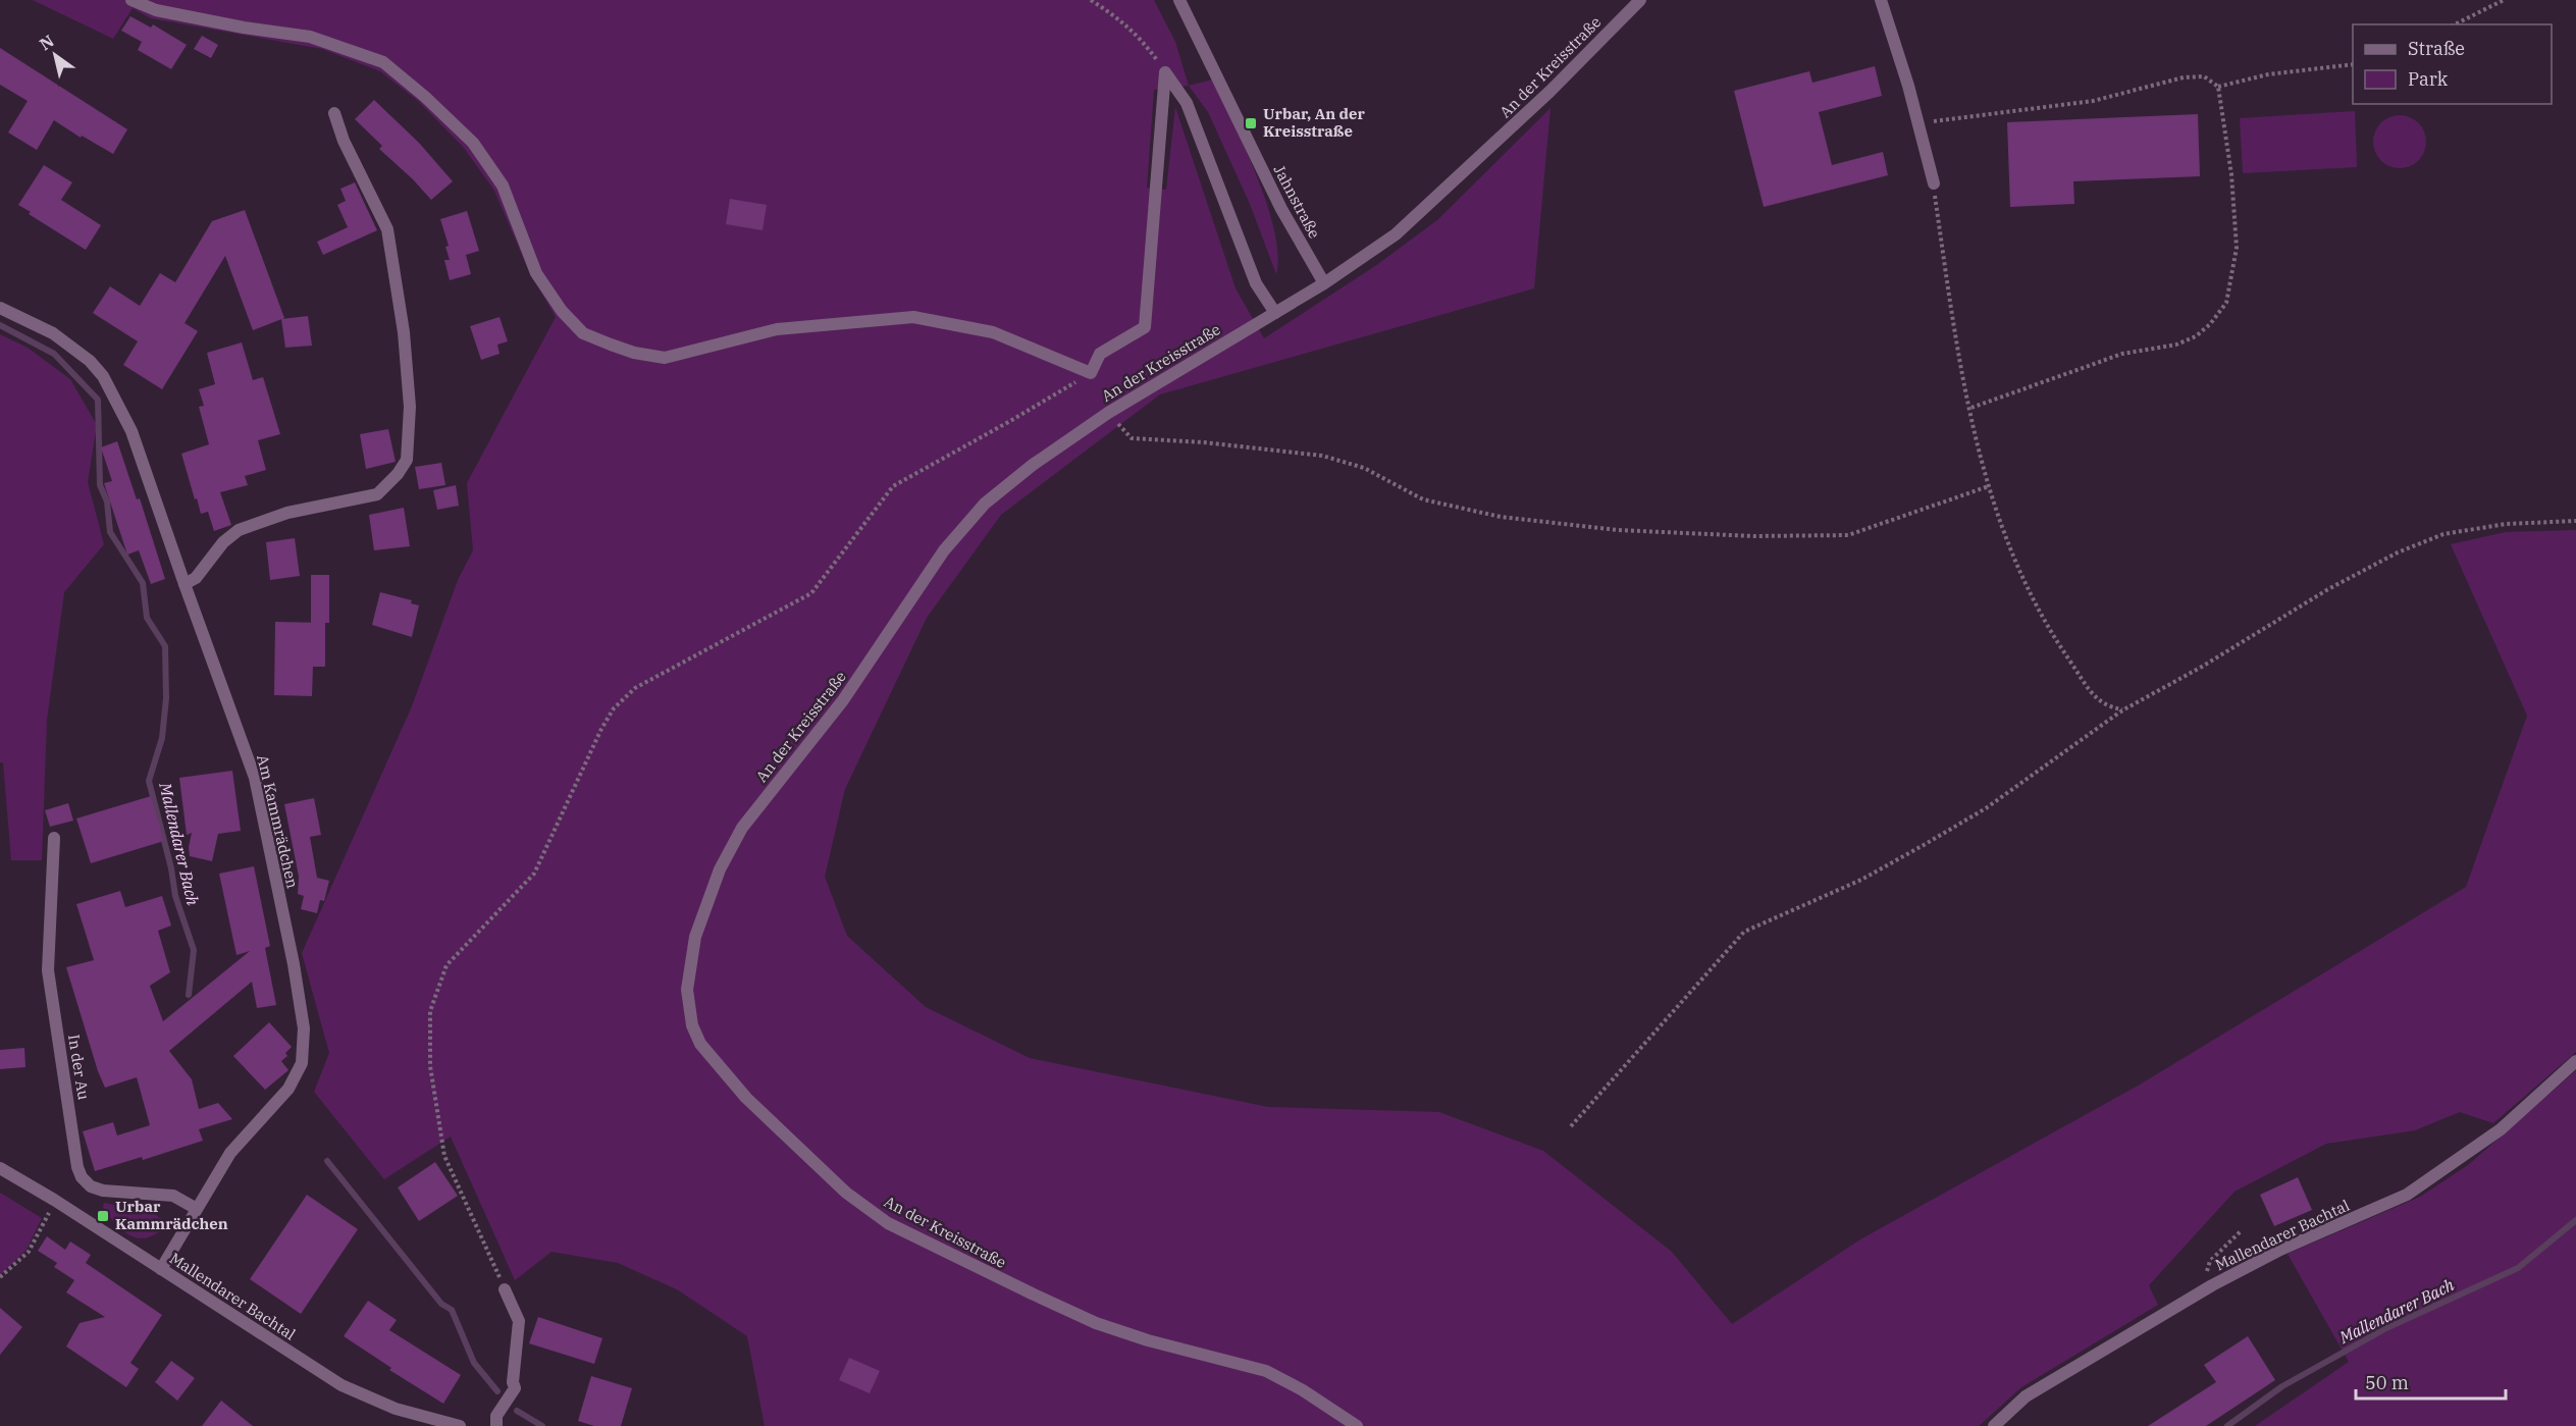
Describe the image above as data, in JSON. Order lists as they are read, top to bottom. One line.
{"streets":{"street":["An der Kreisstraße","Jahnstraße","Am Kammrädchen","In der Au","Mallendarer Bachtal"]},"crossings":[["An der Kreisstraße","Jahnstraße"],["Am Kammrädchen","In der Au"],["Am Kammrädchen","Mallendarer Bachtal"]],"water":["Mallendarer Bach"],"places":{"transit":["Urbar, An der Kreisstraße","Urbar Kammrädchen"]},"legend":["Straße","Park"],"scale_bar":"50 m","north":"top left"}
